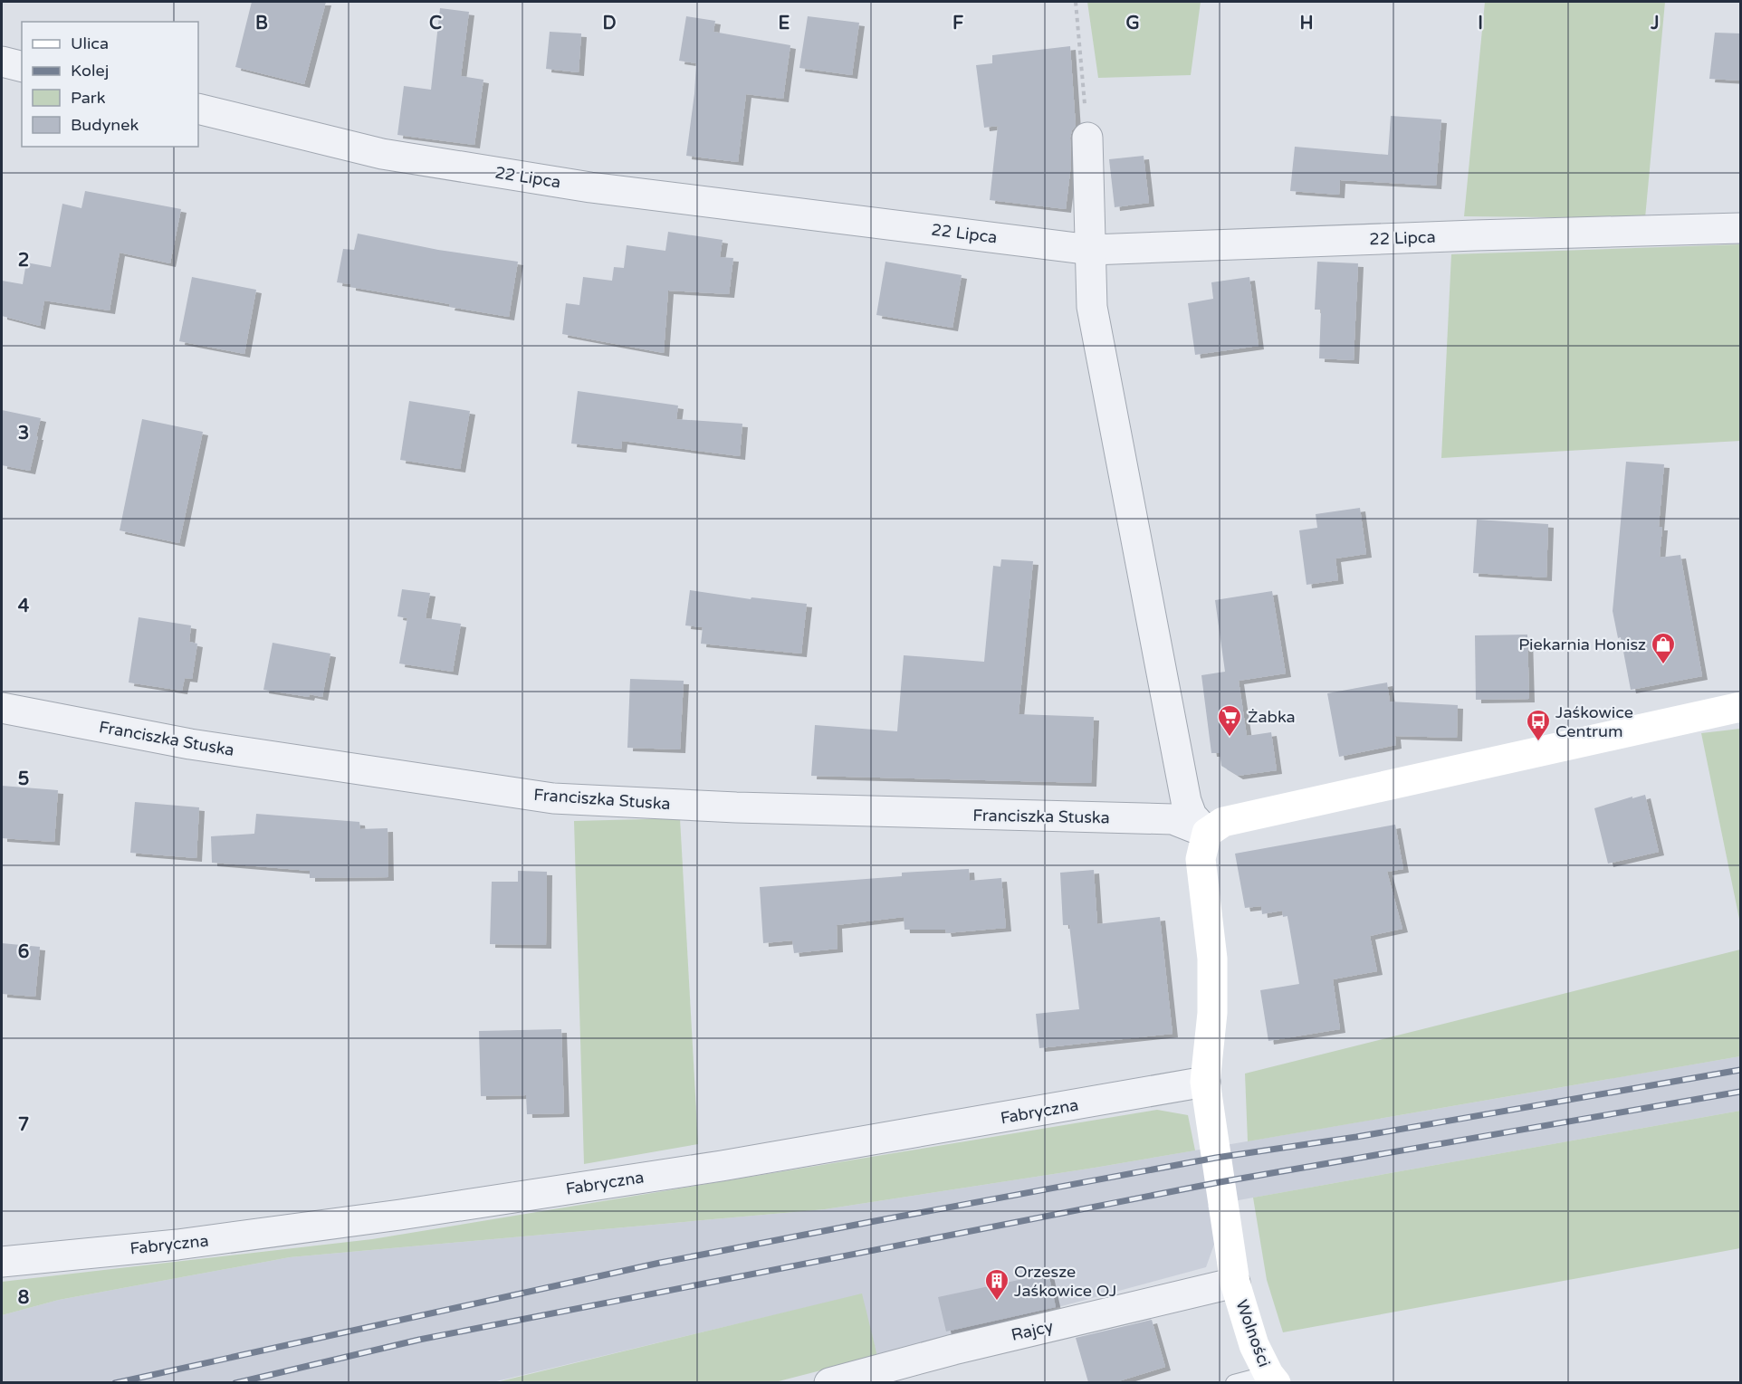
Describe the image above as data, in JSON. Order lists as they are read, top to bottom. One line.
{"streets":{"street":["22 Lipca","Franciszka Stuska","Fabryczna","Rajcy","Wolności"]},"crossings":[["Franciszka Stuska","Wolności"],["Fabryczna","Wolności"],["Rajcy","Wolności"]],"places":{"shop":["Piekarnia Honisz"],"supermarket":["Żabka"],"bus stop":["Jaśkowice Centrum"],"building":["Orzesze Jaśkowice OJ"]},"legend":["Ulica","Kolej","Park","Budynek"],"grid":{"columns":["B","C","D","E","F","G","H","I","J"],"rows":["2","3","4","5","6","7","8"]}}
